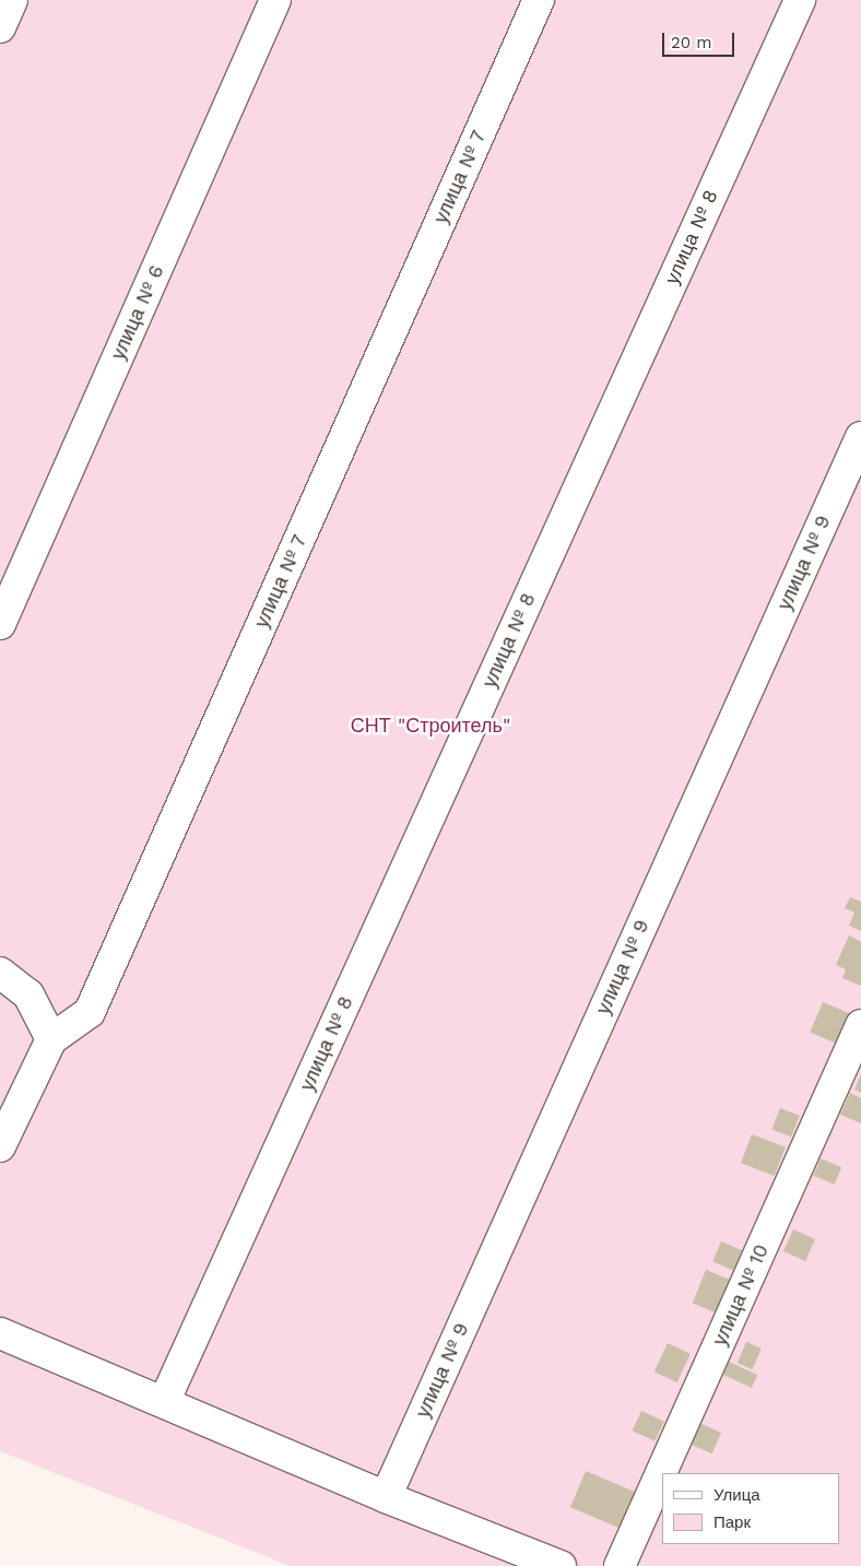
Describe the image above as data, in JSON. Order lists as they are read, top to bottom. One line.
{"streets":{"street":["улица № 7","улица № 8","улица № 6","улица № 9","улица № 10"]},"parks":["СНТ \"Строитель\""],"legend":["Улица","Парк"],"scale_bar":"20 m"}
